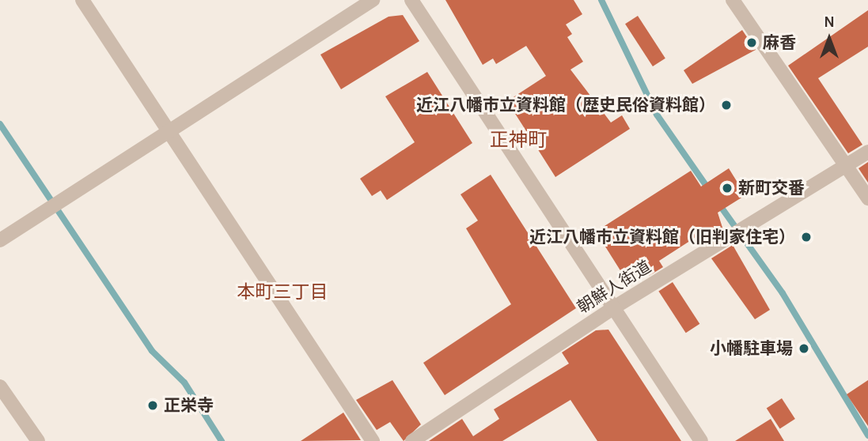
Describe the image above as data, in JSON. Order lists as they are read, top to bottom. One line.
{"streets":{"street":["朝鮮人街道"]},"districts":["正神町","本町三丁目"],"places":["麻香","近江八幡市立資料館（歴史民俗資料館）","新町交番","近江八幡市立資料館（旧判家住宅）","小幡駐車場","正栄寺"],"north":"top"}
